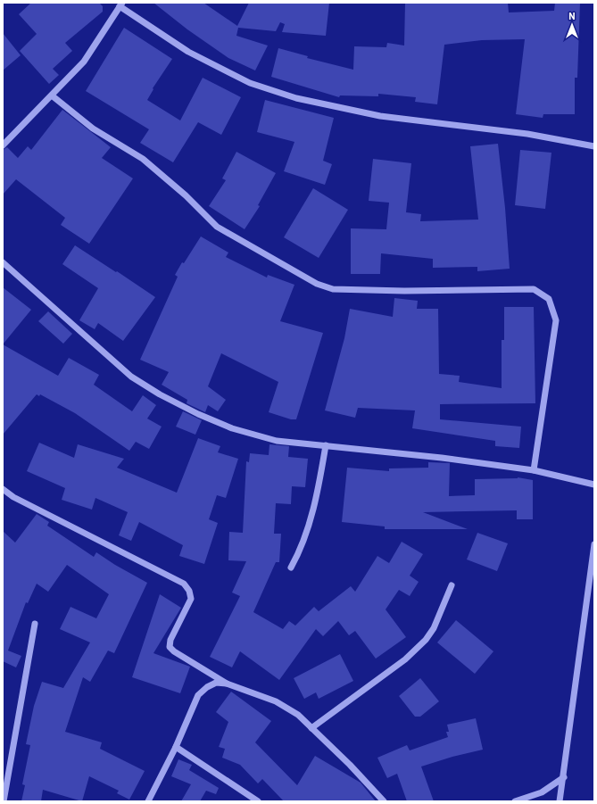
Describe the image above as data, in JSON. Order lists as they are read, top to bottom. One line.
{"north":"top"}
